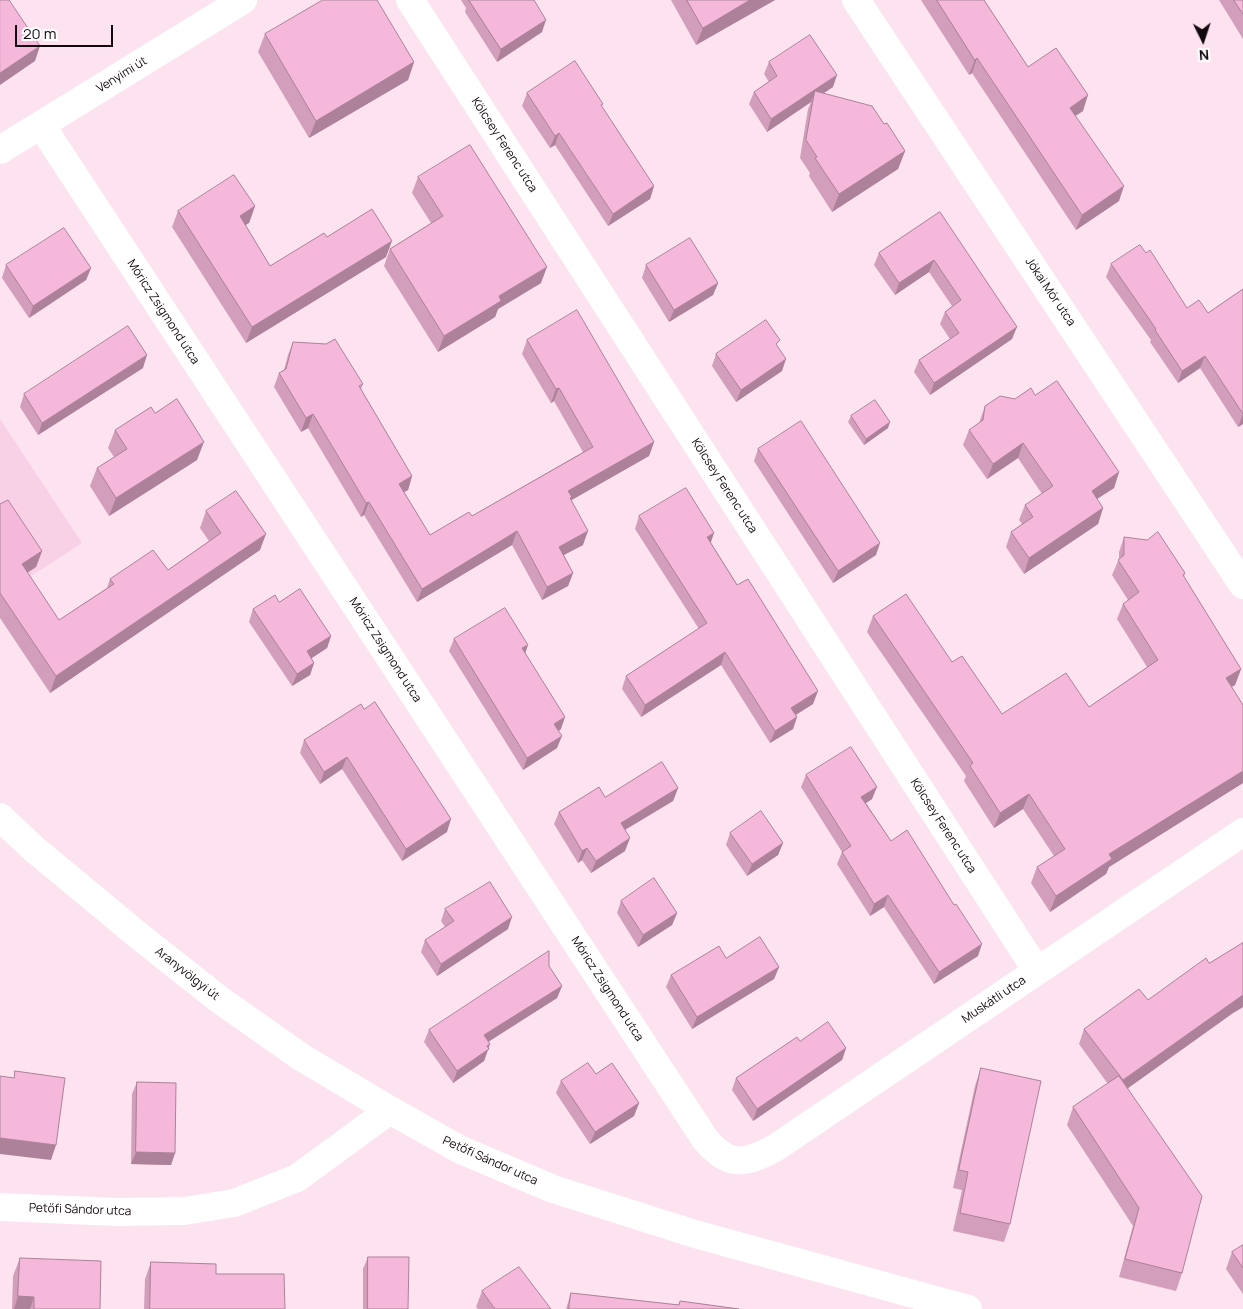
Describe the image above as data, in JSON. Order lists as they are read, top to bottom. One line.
{"streets":{"street":["Venyimi út","Kölcsey Ferenc utca","Jókai Mór utca","Móricz Zsigmond utca","Aranyvölgyi út","Muskátli utca","Petőfi Sándor utca"]},"crossings":[["Venyimi út","Móricz Zsigmond utca"],["Kölcsey Ferenc utca","Muskátli utca"],["Móricz Zsigmond utca","Muskátli utca"],["Aranyvölgyi út","Petőfi Sándor utca"]],"scale_bar":"20 m","north":"bottom"}
